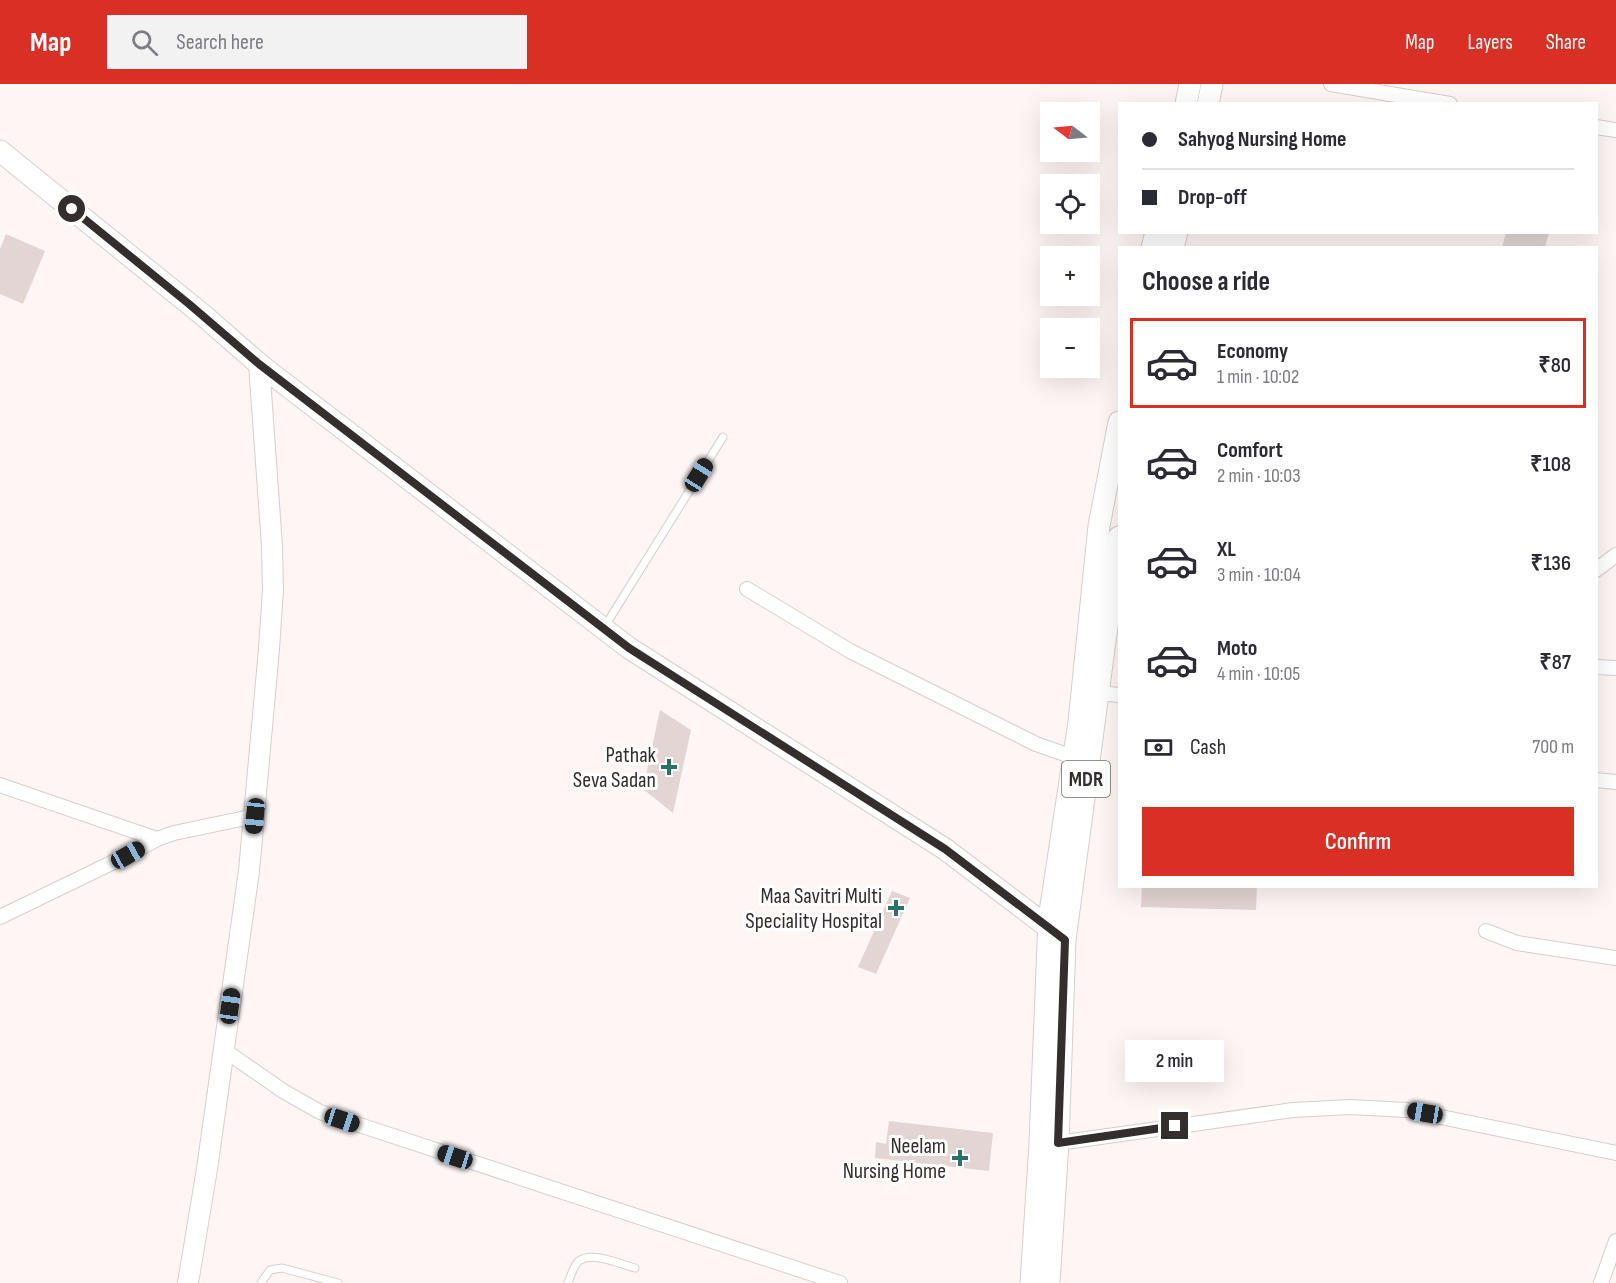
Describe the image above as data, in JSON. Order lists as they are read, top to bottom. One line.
{"streets":{"main road":["MDR"]},"places":{"health":["Pathak Seva Sadan","Maa Savitri Multi Speciality Hospital","Neelam Nursing Home"]},"north":"left","page":{"header":"Map","search":"Search here","nav":["Map","Layers","Share"],"map_buttons":["+","−"],"banner":["Sahyog Nursing Home","Drop-off"],"heading":"Choose a ride","list":[{"name":"Economy","note":"1 min · 10:02","value":"₹80"},{"name":"Comfort","note":"2 min · 10:03","value":"₹108"},{"name":"XL","note":"3 min · 10:04","value":"₹136"},{"name":"Moto","note":"4 min · 10:05","value":"₹87"}],"pay":["Cash","700 m"],"buttons":"Confirm","bubble":"2 min"}}
